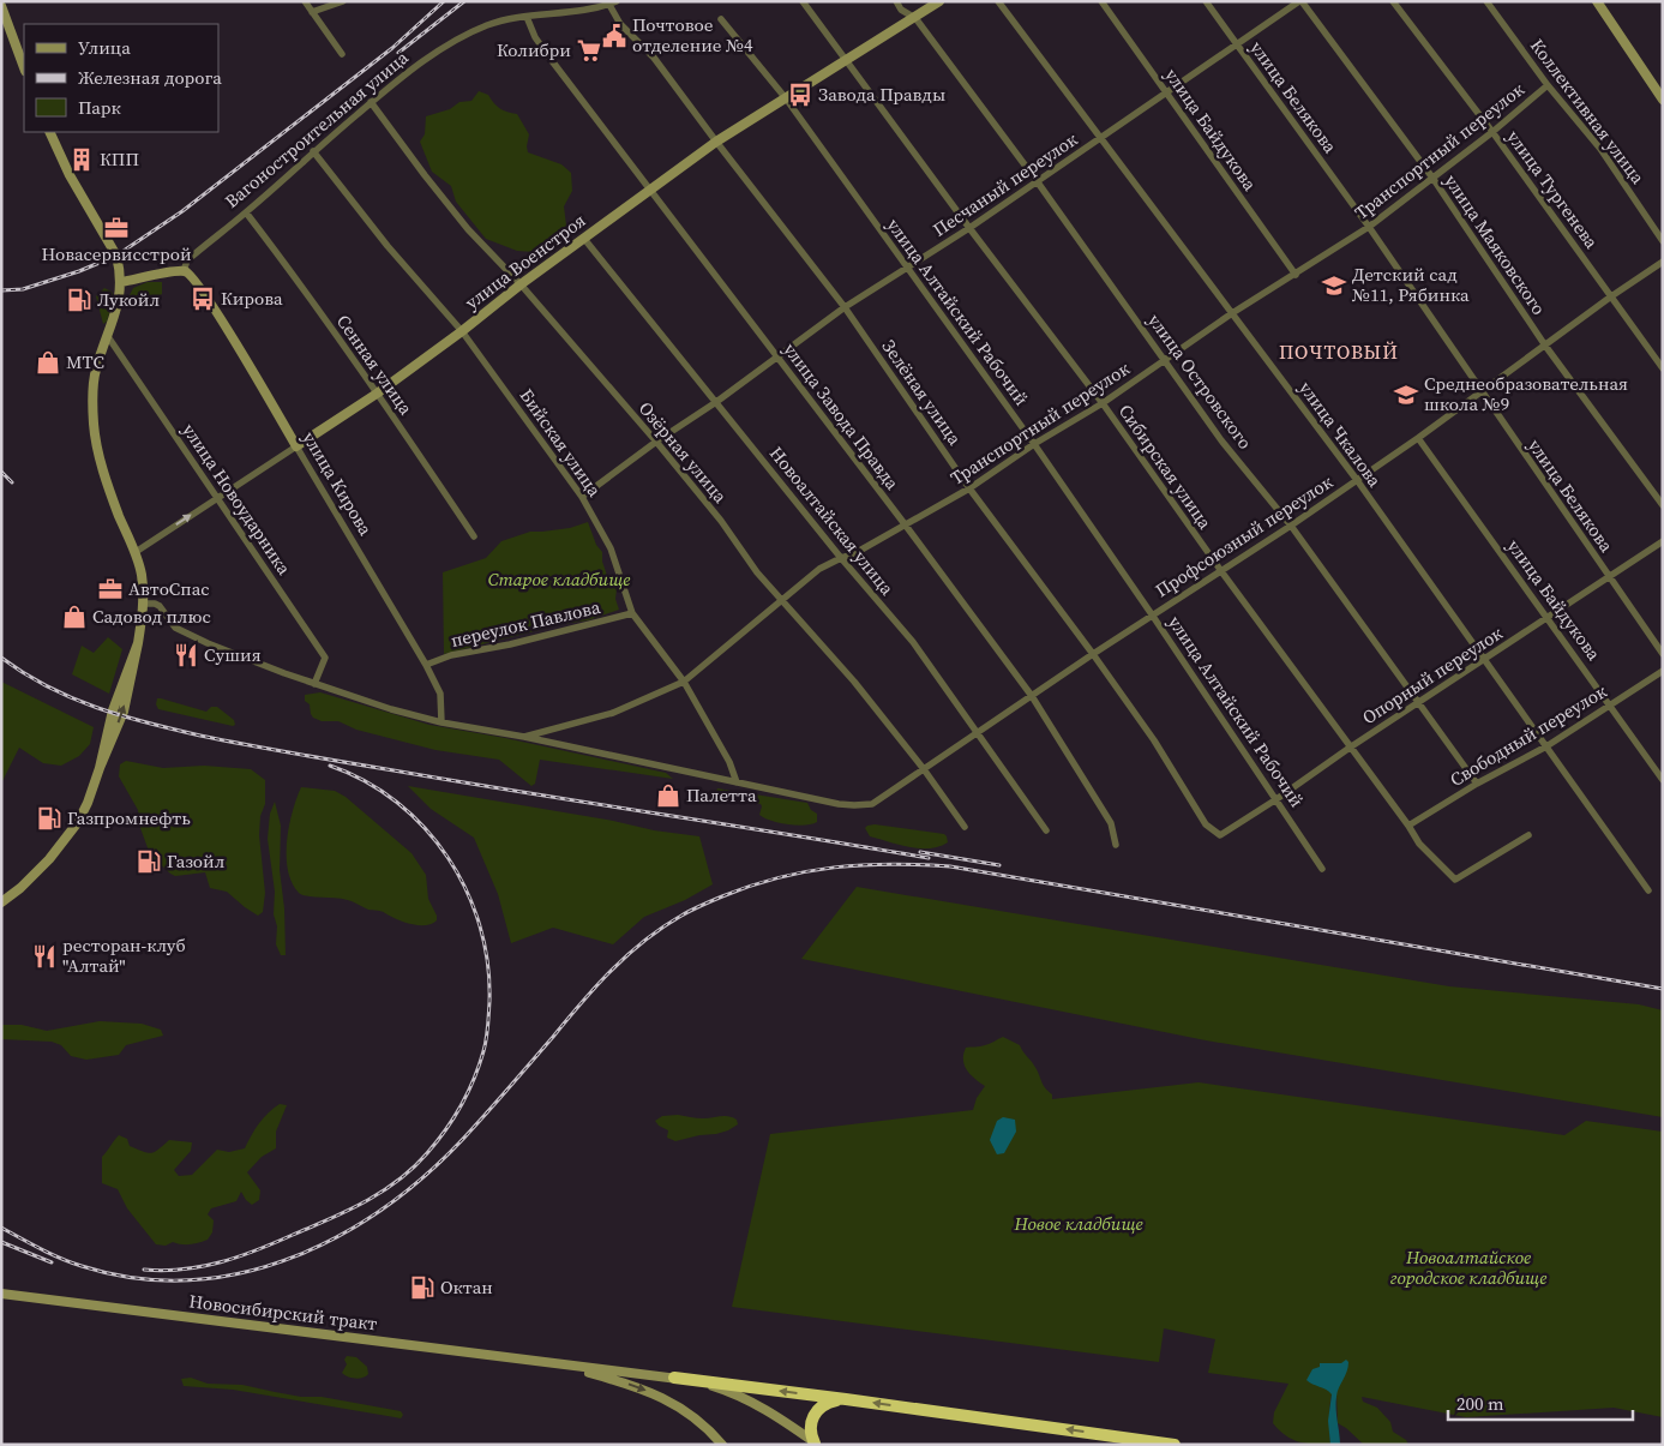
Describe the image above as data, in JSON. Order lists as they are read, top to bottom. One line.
{"streets":{"street":["улица Белякова","Коллективная улица","Вагоностроительная улица","улица Байдукова","Транспортный переулок","Песчаный переулок","улица Тургенева","улица Маяковского","улица Военстроя","улица Алтайский Рабочий","Сенная улица","улица Островского","Зелёная улица","улица Завода Правда","улица Чкалова","Бийская улица","Озёрная улица","Сибирская улица","улица Кирова","улица Новоударника","Новоалтайская улица","Профсоюзный переулок","переулок Павлова","Опорный переулок","Свободный переулок","Новосибирский тракт"]},"crossings":[["улица Белякова","Транспортный переулок"],["улица Белякова","Песчаный переулок"],["улица Белякова","Профсоюзный переулок"],["улица Белякова","Опорный переулок"],["Коллективная улица","Транспортный переулок"],["Вагоностроительная улица","Сенная улица"],["Вагоностроительная улица","Зелёная улица"],["Вагоностроительная улица","улица Завода Правда"],["Вагоностроительная улица","Бийская улица"],["Вагоностроительная улица","Озёрная улица"],["Вагоностроительная улица","улица Кирова"],["улица Байдукова","Транспортный переулок"],["улица Байдукова","Песчаный переулок"],["улица Байдукова","Профсоюзный переулок"],["улица Байдукова","Опорный переулок"],["улица Байдукова","Свободный переулок"],["Транспортный переулок","улица Тургенева"],["Транспортный переулок","улица Маяковского"],["Транспортный переулок","улица Алтайский Рабочий"],["Транспортный переулок","улица Островского"],["Транспортный переулок","Зелёная улица"],["Транспортный переулок","улица Завода Правда"],["Транспортный переулок","улица Чкалова"],["Транспортный переулок","Бийская улица"],["Транспортный переулок","Озёрная улица"],["Транспортный переулок","Сибирская улица"],["Транспортный переулок","Новоалтайская улица"],["Песчаный переулок","улица Маяковского"],["Песчаный переулок","улица Алтайский Рабочий"],["Песчаный переулок","улица Островского"],["Песчаный переулок","Зелёная улица"],["Песчаный переулок","улица Завода Правда"],["Песчаный переулок","улица Чкалова"],["Песчаный переулок","Бийская улица"],["Песчаный переулок","Озёрная улица"],["Песчаный переулок","Сибирская улица"],["Песчаный переулок","Новоалтайская улица"],["улица Тургенева","Профсоюзный переулок"],["улица Маяковского","Профсоюзный переулок"],["улица Военстроя","улица Алтайский Рабочий"],["улица Военстроя","Сенная улица"],["улица Военстроя","улица Островского"],["улица Военстроя","Зелёная улица"],["улица Военстроя","улица Завода Правда"],["улица Военстроя","Бийская улица"],["улица Военстроя","Озёрная улица"],["улица Военстроя","Сибирская улица"],["улица Военстроя","улица Кирова"],["улица Военстроя","улица Новоударника"],["улица Военстроя","Новоалтайская улица"],["улица Алтайский Рабочий","Профсоюзный переулок"],["улица Алтайский Рабочий","Опорный переулок"],["улица Островского","Профсоюзный переулок"],["улица Островского","Опорный переулок"],["улица Островского","Свободный переулок"],["Зелёная улица","Профсоюзный переулок"],["Зелёная улица","Опорный переулок"],["улица Завода Правда","Профсоюзный переулок"],["улица Чкалова","Профсоюзный переулок"],["улица Чкалова","Опорный переулок"],["улица Чкалова","Свободный переулок"],["Бийская улица","Профсоюзный переулок"],["Бийская улица","переулок Павлова"],["Озёрная улица","Профсоюзный переулок"],["Сибирская улица","Профсоюзный переулок"],["Сибирская улица","Опорный переулок"],["Сибирская улица","Свободный переулок"],["улица Кирова","переулок Павлова"],["Новоалтайская улица","Профсоюзный переулок"]],"districts":["ПОЧТОВЫЙ"],"parks":["Старое кладбище","Новое кладбище","Новоалтайское городское кладбище"],"places":{"public building":["Почтовое отделение №4"],"supermarket":["Колибри"],"bus stop":["Завода Правды","Кирова"],"building":["КПП"],"office":["Новасервисстрой","АвтоСпас"],"school or university":["Детский сад №11, Рябинка","Среднеобразовательная школа №9"],"fuel station":["Лукойл","Газпромнефть","Газойл","Октан"],"shop":["МТС","Садовод плюс","Палетта"],"restaurant":["Сушия","ресторан-клуб \"Алтай\""]},"legend":["Улица","Железная дорога","Парк"],"scale_bar":"200 m"}
